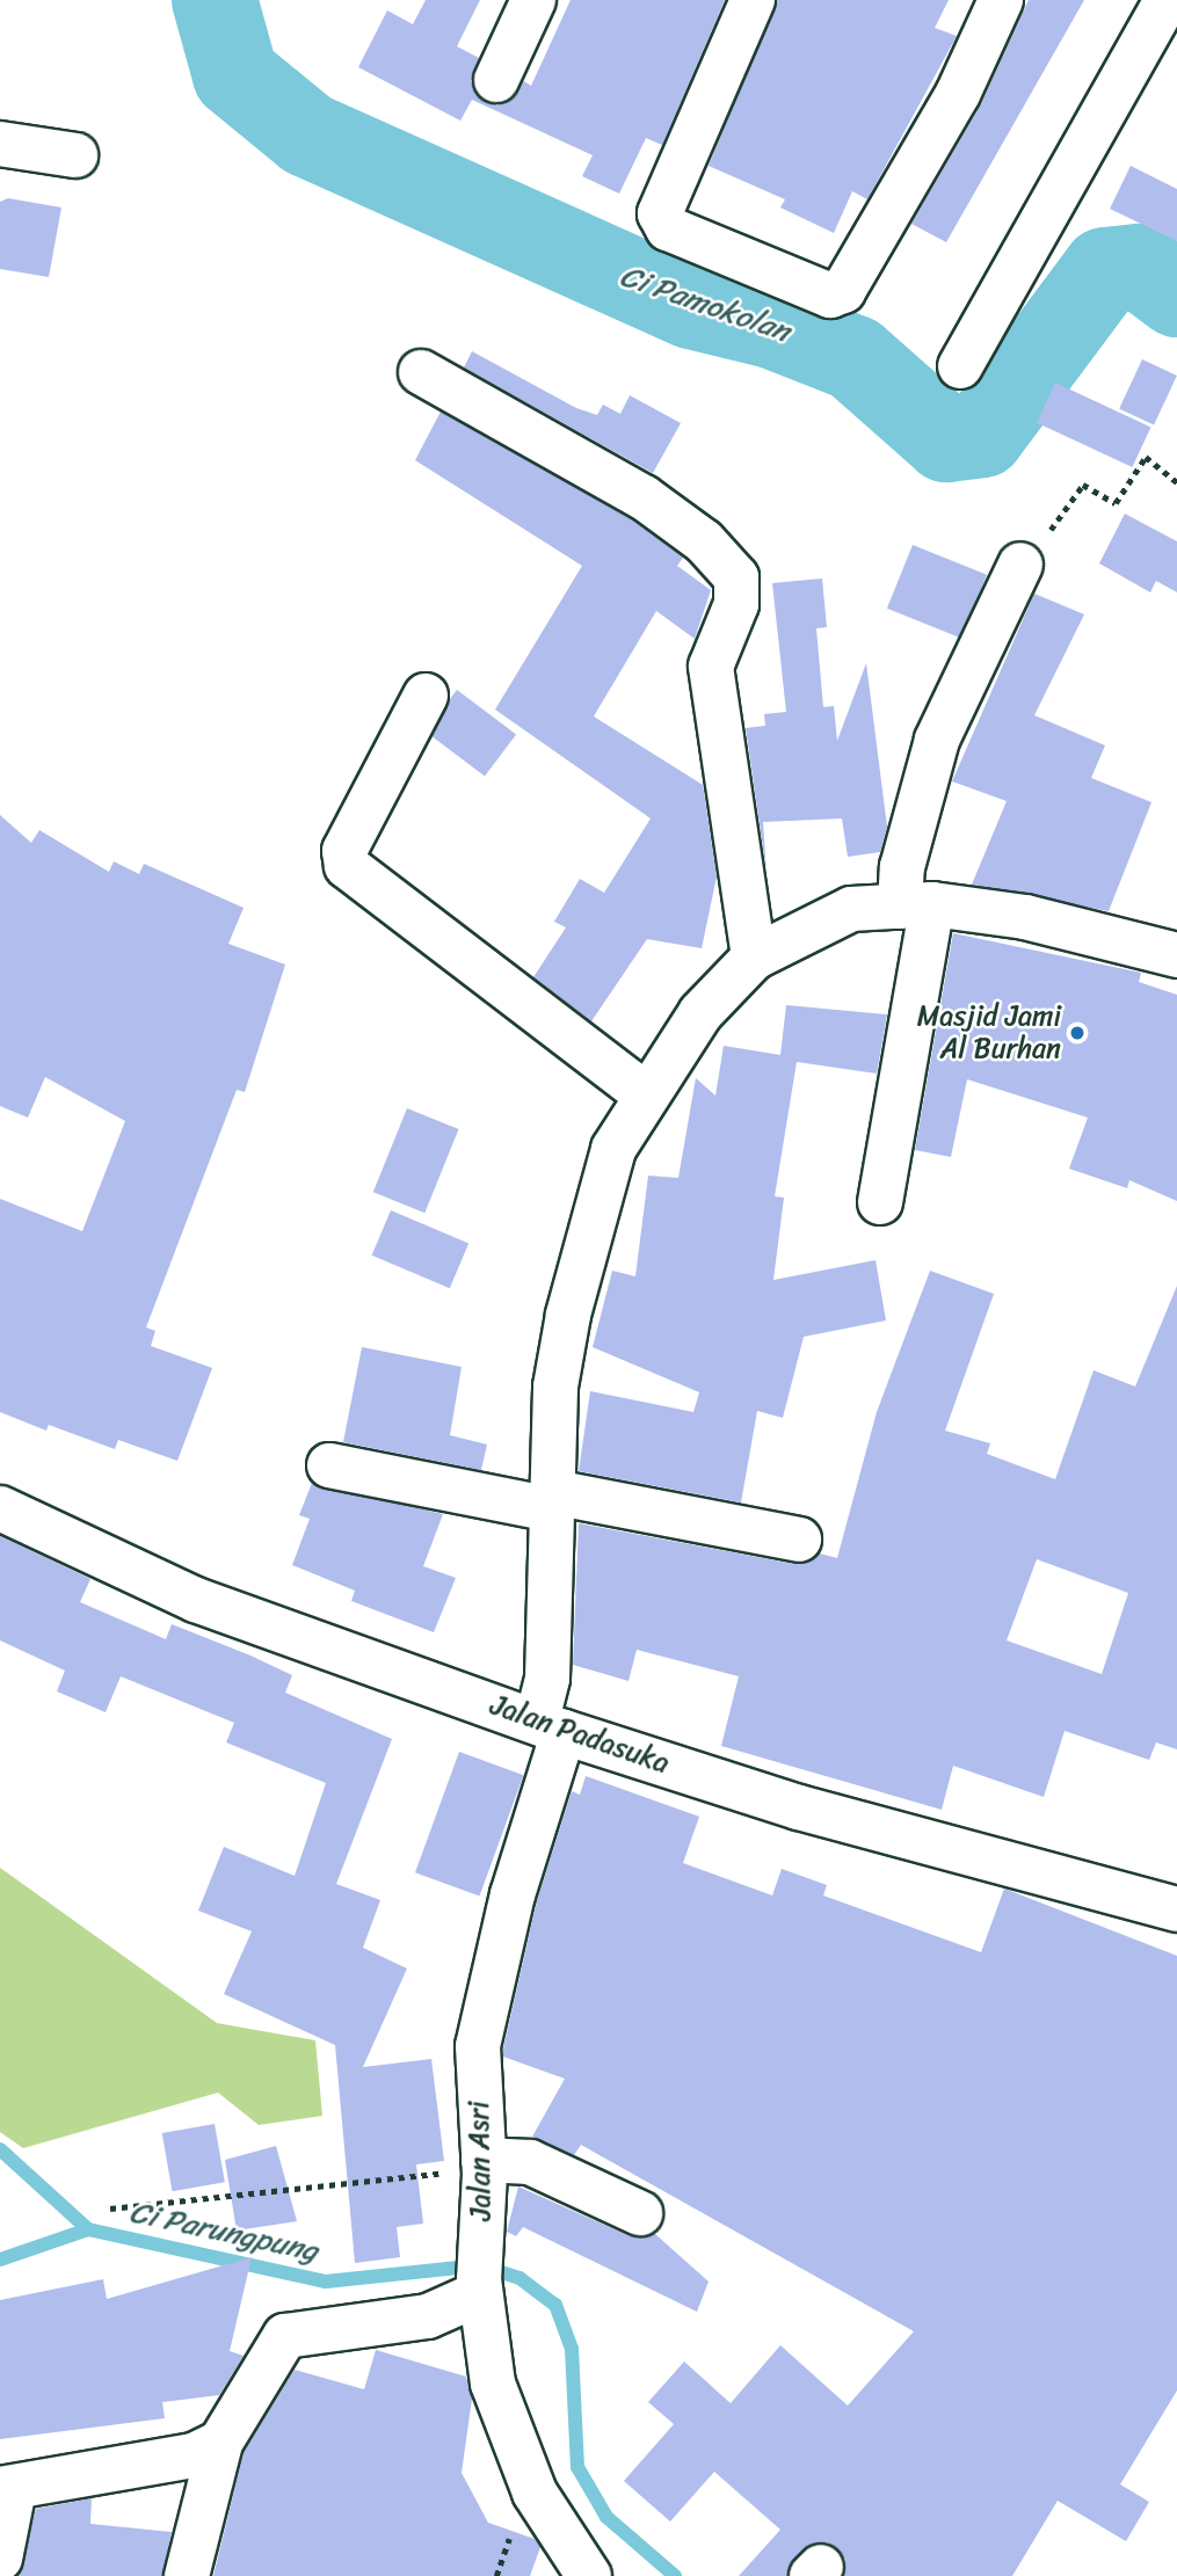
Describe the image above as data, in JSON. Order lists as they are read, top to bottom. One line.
{"streets":{"street":["Jalan Padasuka","Jalan Asri"]},"crossings":[["Jalan Padasuka","Jalan Asri"]],"water":["Ci Pamokolan","Ci Parungpung"],"places":["Masjid Jami Al Burhan"]}
